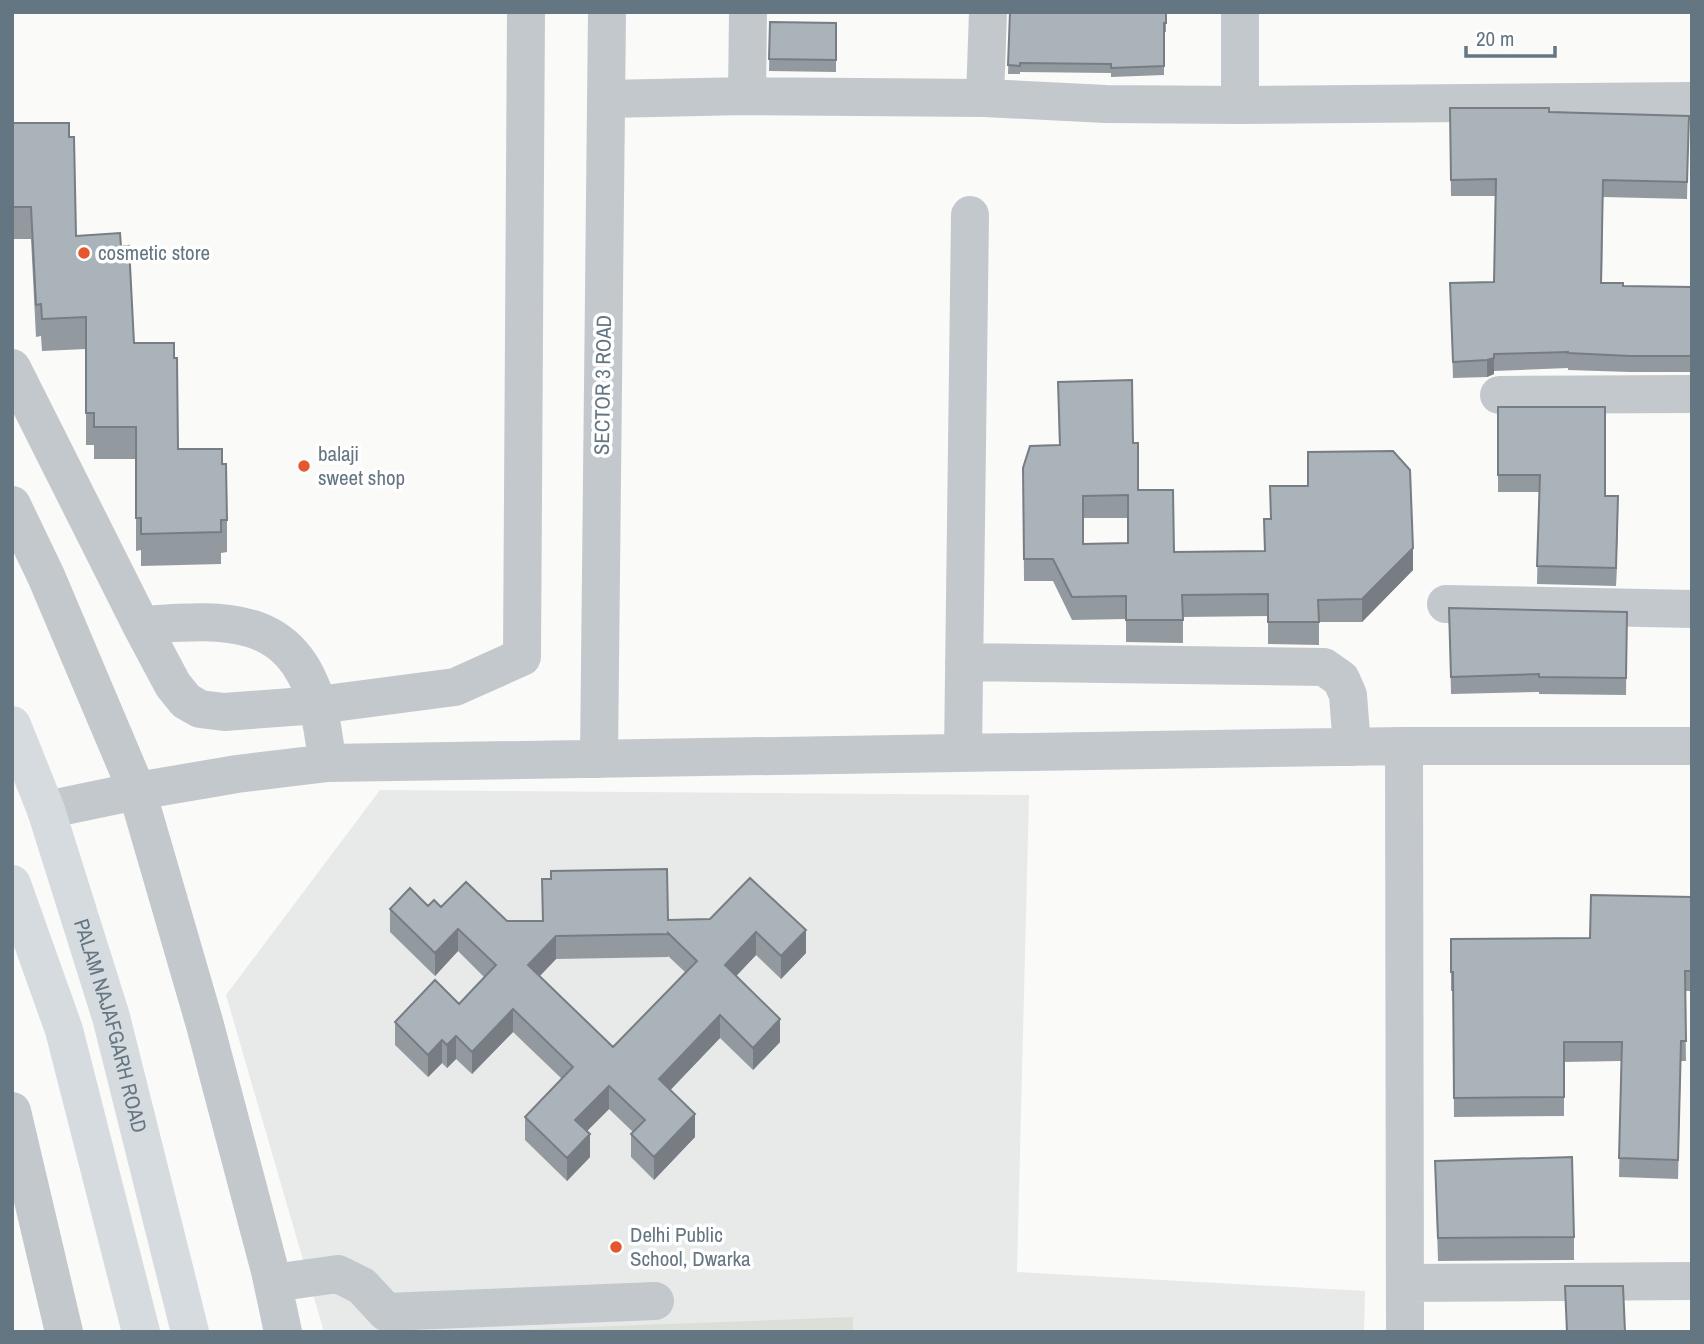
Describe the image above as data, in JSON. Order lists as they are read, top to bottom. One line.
{"streets":{"main road":["PALAM NAJAFGARH ROAD"],"street":["SECTOR 3 ROAD"]},"places":["cosmetic store","balaji sweet shop","Delhi Public School, Dwarka"],"scale_bar":"20 m"}
